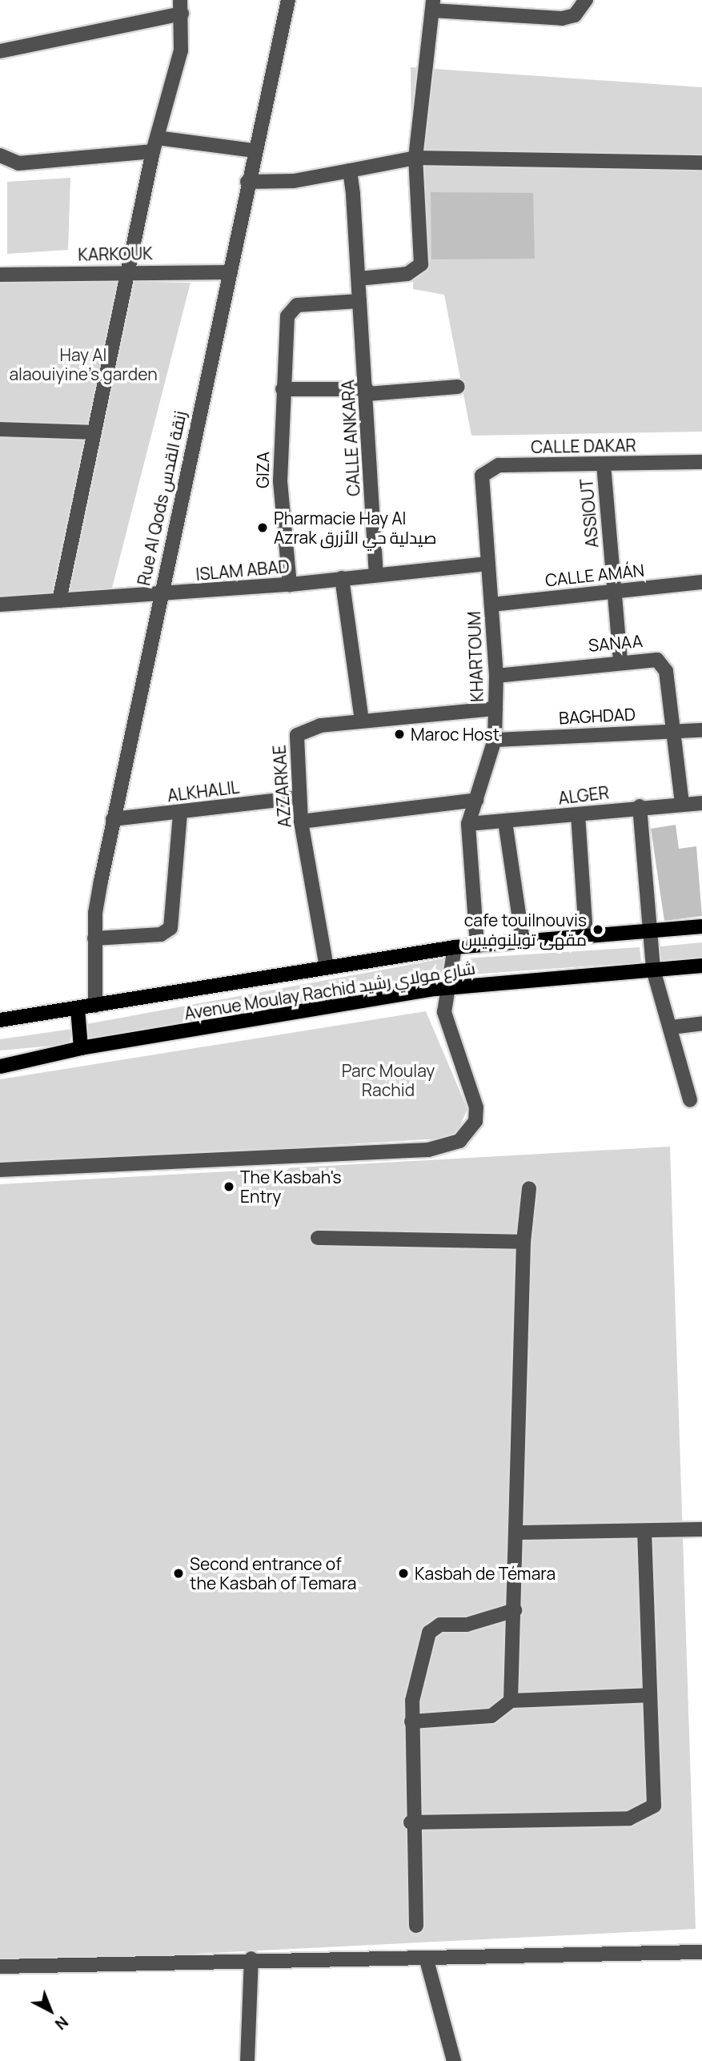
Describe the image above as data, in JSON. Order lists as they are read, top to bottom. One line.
{"streets":{"main road":["Avenue Moulay Rachid شارع مولاي رشيد"],"street":["KARKOUK","CALLE ANKARA","CALLE DAKAR","GIZA","Rue Al Qods زنقة القدس","ASSIOUT","ISLAM ABAD","CALLE AMÁN","SANAA","KHARTOUM","BAGHDAD","AZZARKAE","ALKHALIL","ALGER"]},"crossings":[["KARKOUK","Rue Al Qods زنقة القدس"],["CALLE ANKARA","GIZA"],["CALLE ANKARA","ISLAM ABAD"],["CALLE DAKAR","ASSIOUT"],["CALLE DAKAR","KHARTOUM"],["GIZA","ISLAM ABAD"],["Rue Al Qods زنقة القدس","ISLAM ABAD"],["Rue Al Qods زنقة القدس","ALKHALIL"],["Rue Al Qods زنقة القدس","Avenue Moulay Rachid شارع مولاي رشيد"],["ASSIOUT","CALLE AMÁN"],["ASSIOUT","SANAA"],["ISLAM ABAD","KHARTOUM"],["CALLE AMÁN","KHARTOUM"],["SANAA","KHARTOUM"],["SANAA","BAGHDAD"],["SANAA","ALGER"],["KHARTOUM","BAGHDAD"],["KHARTOUM","AZZARKAE"],["KHARTOUM","ALGER"],["KHARTOUM","Avenue Moulay Rachid شارع مولاي رشيد"],["AZZARKAE","ALKHALIL"],["AZZARKAE","Avenue Moulay Rachid شارع مولاي رشيد"]],"parks":["Hay Al alaouiyine's garden","Parc Moulay Rachid"],"places":["Pharmacie Hay Al Azrak صيدلية حي الأزرق","Maroc Host","cafe touilnouvis مقهى تويلنوفيس","The Kasbah's Entry","Second entrance of the Kasbah of Temara","Kasbah de Témara"],"north":"bottom right"}
